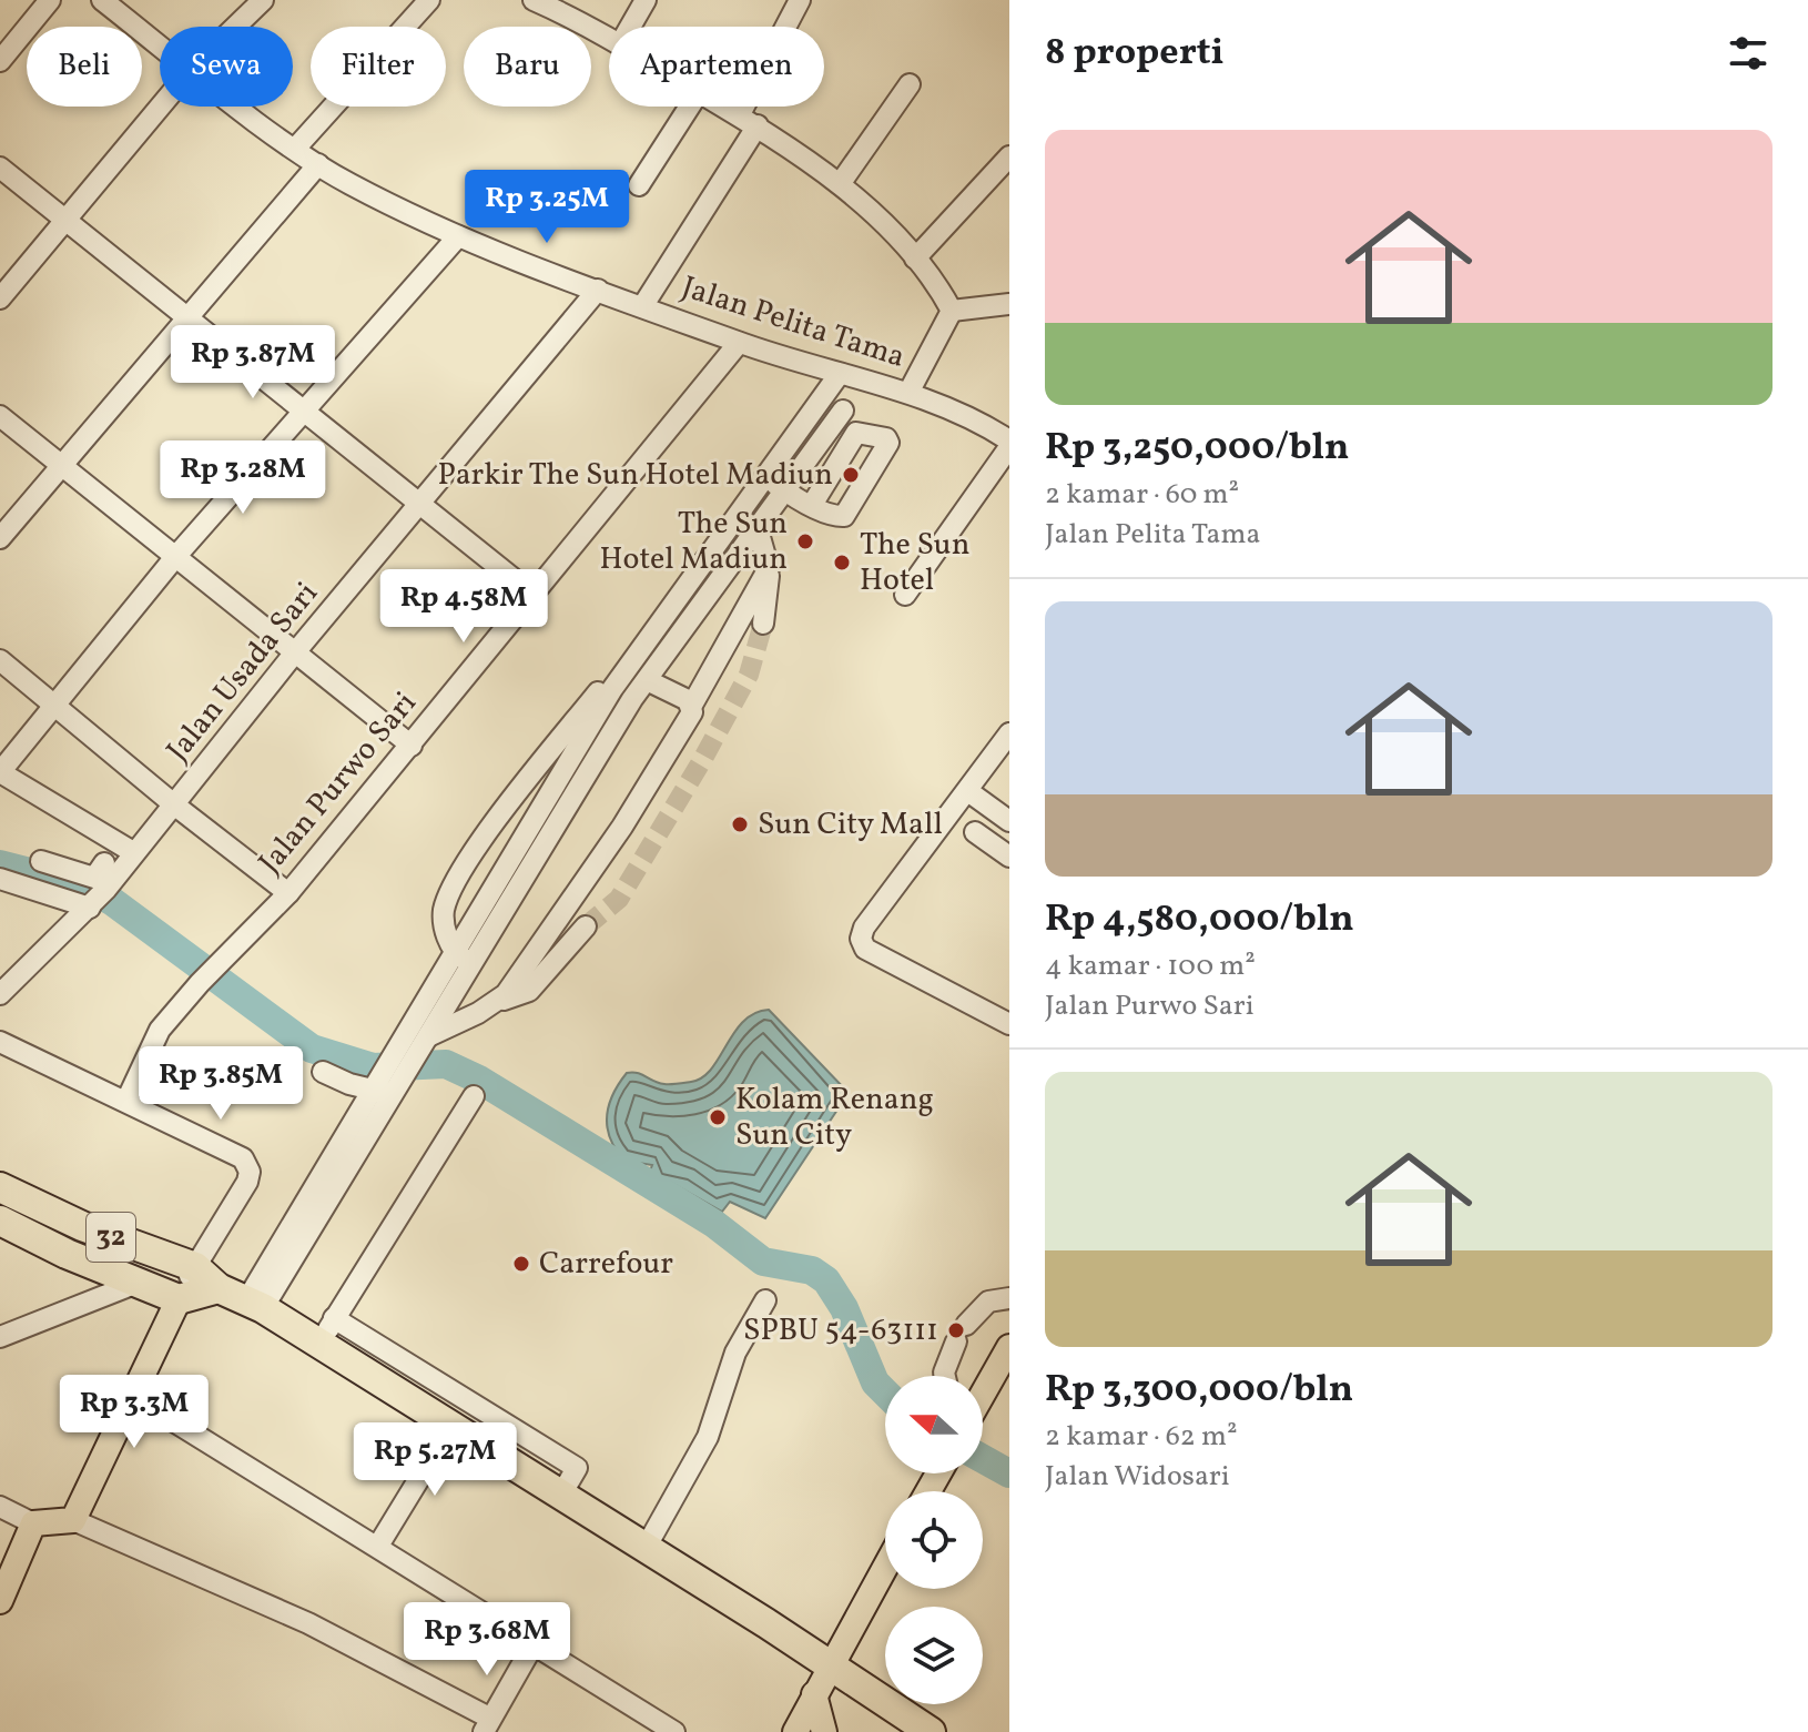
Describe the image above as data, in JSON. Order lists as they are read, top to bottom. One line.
{"streets":{"highway":["32"],"street":["Jalan Pelita Tama","Jalan Usada Sari","Jalan Purwo Sari"]},"crossings":[["Jalan Pelita Tama","Jalan Usada Sari"],["Jalan Pelita Tama","Jalan Purwo Sari"]],"places":["Parkir The Sun Hotel Madiun","The Sun Hotel Madiun","The Sun Hotel","Sun City Mall","Kolam Renang Sun City","Carrefour","SPBU 54-63111"],"north":"left","page":{"heading":"8 properti","chip":["Beli","Sewa","Filter","Baru","Apartemen"],"list":[{"name":"Rp 3,250,000/bln","note":"2 kamar · 60 m² · Jalan Pelita Tama"},{"name":"Rp 4,580,000/bln","note":"4 kamar · 100 m² · Jalan Purwo Sari"},{"name":"Rp 3,300,000/bln","note":"2 kamar · 62 m² · Jalan Widosari"}],"price":["Rp 3.25M","Rp 3.87M","Rp 3.28M","Rp 4.58M","Rp 3.85M","Rp 3.3M","Rp 5.27M","Rp 3.68M"]}}
